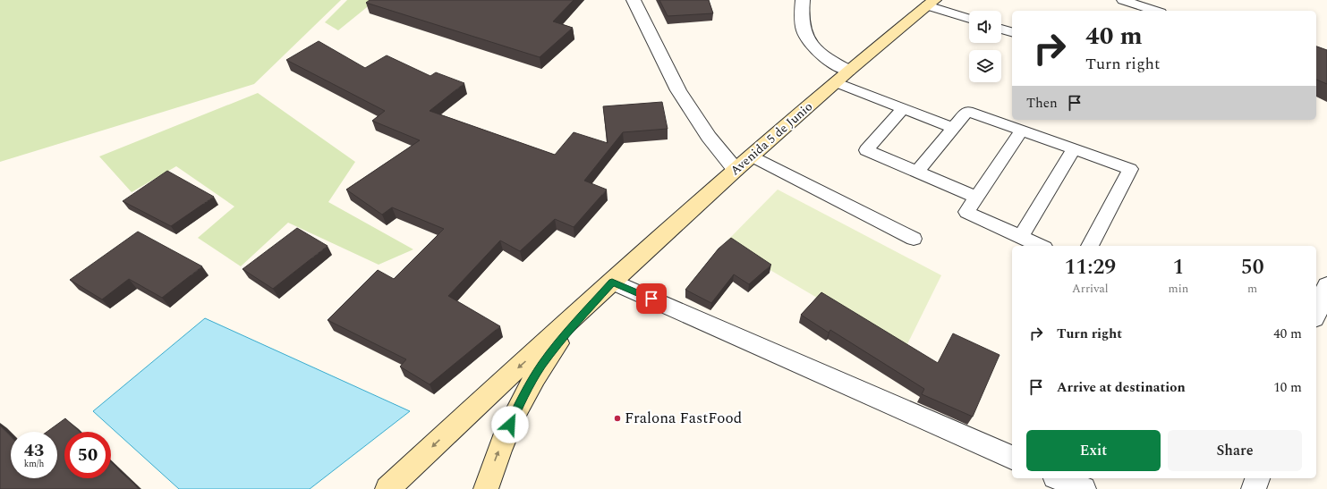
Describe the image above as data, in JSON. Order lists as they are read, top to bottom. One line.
{"streets":{"main road":["Avenida 5 de Junio"]},"places":["Fralona FastFood"],"page":{"turn":["40 m","Turn right"],"then":"Then","eta":["11:29","Arrival","1","min","50","m"],"list":[{"name":"Turn right","value":"40 m"},{"name":"Arrive at destination","value":"10 m"}],"buttons":["Exit","Share"],"speed":"43 km/h","limit":"50"}}
